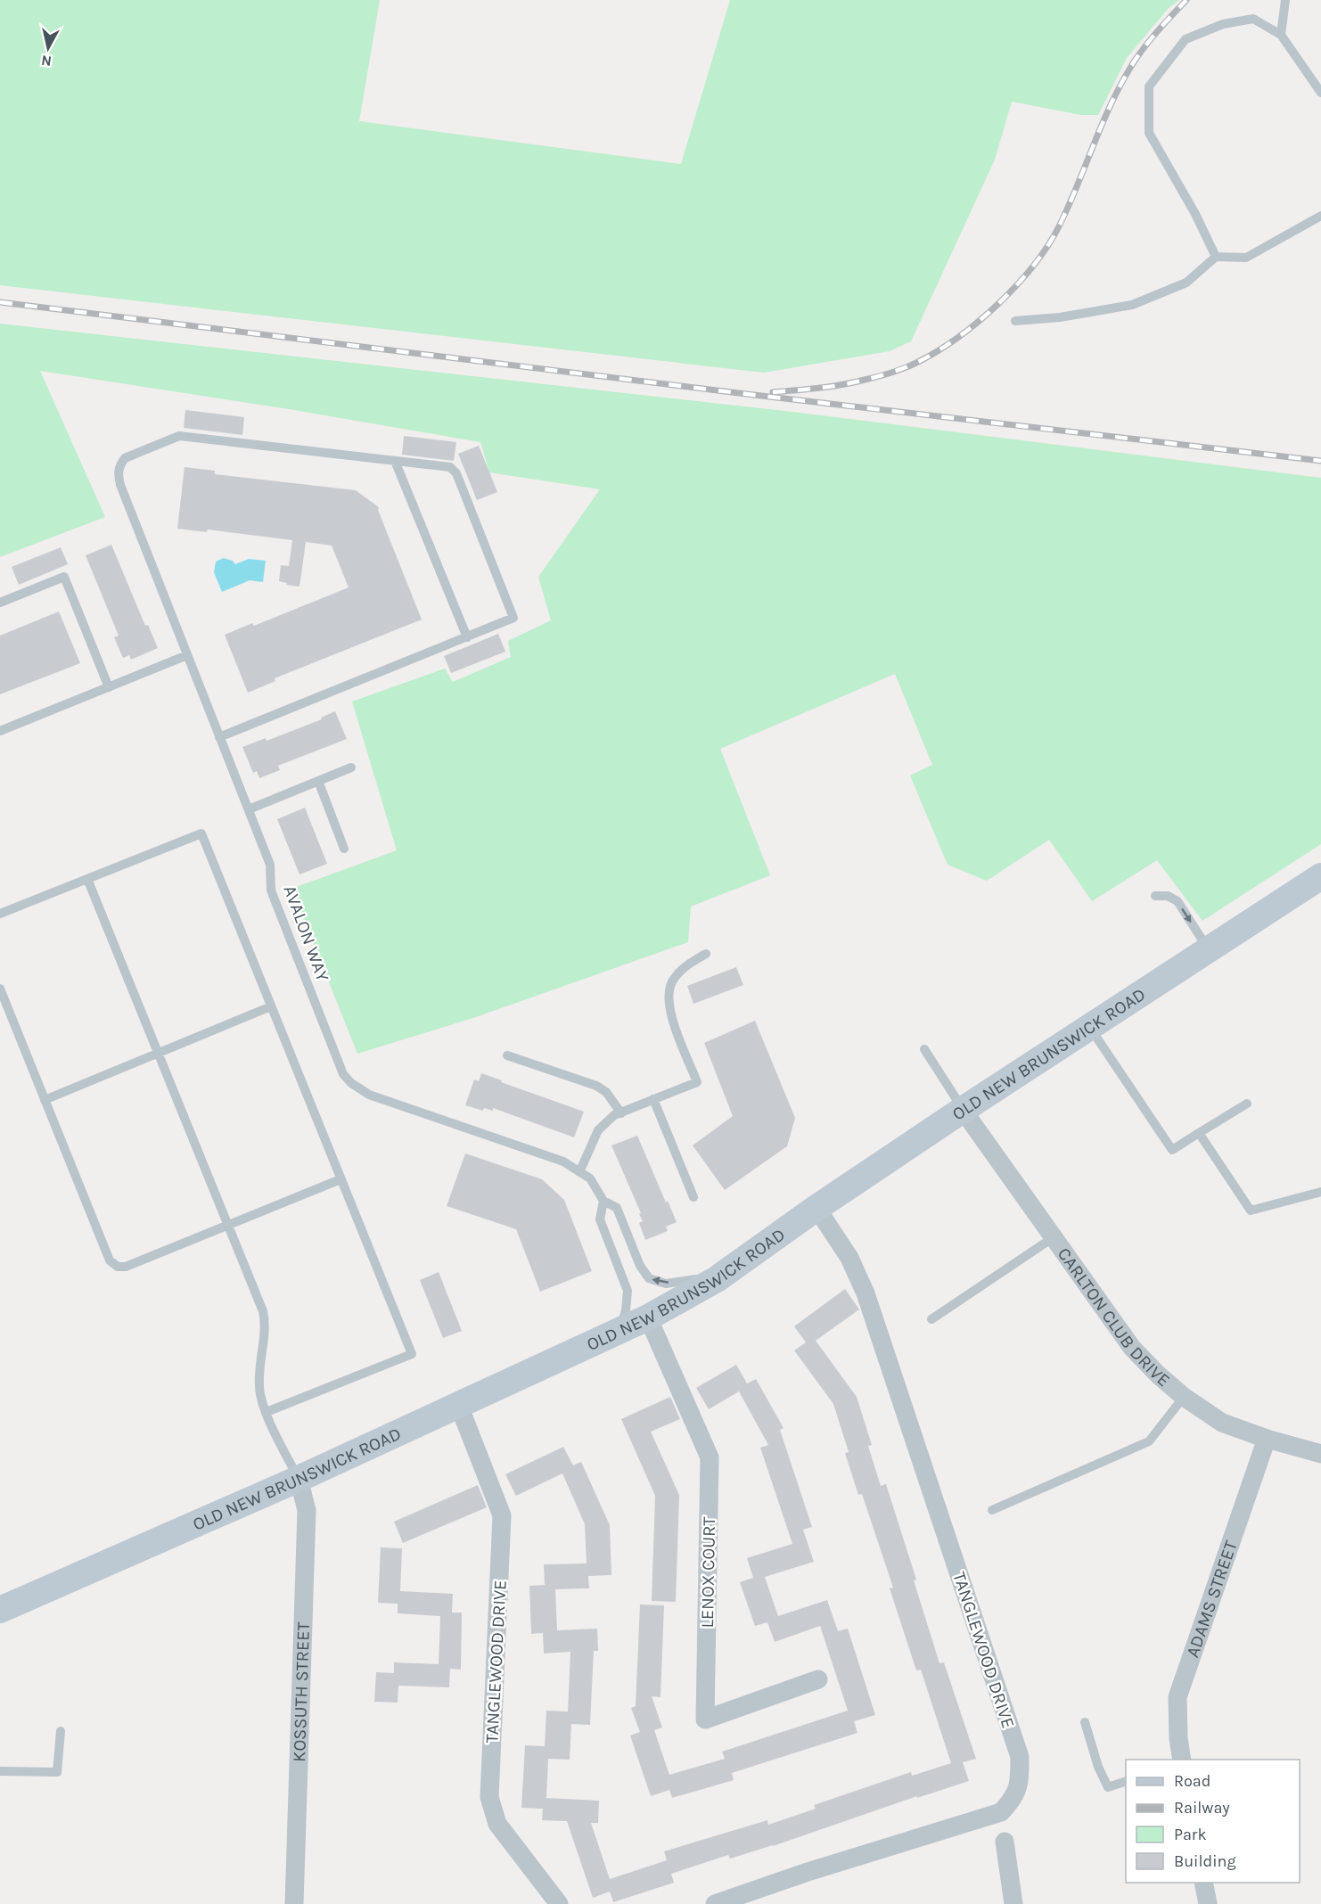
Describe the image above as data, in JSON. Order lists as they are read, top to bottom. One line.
{"streets":{"main road":["OLD NEW BRUNSWICK ROAD"],"street":["CARLTON CLUB DRIVE","LENOX COURT","ADAMS STREET","TANGLEWOOD DRIVE","KOSSUTH STREET"],"lane":["AVALON WAY"]},"crossings":[["AVALON WAY","OLD NEW BRUNSWICK ROAD"],["OLD NEW BRUNSWICK ROAD","CARLTON CLUB DRIVE"],["OLD NEW BRUNSWICK ROAD","LENOX COURT"],["OLD NEW BRUNSWICK ROAD","TANGLEWOOD DRIVE"],["OLD NEW BRUNSWICK ROAD","KOSSUTH STREET"],["CARLTON CLUB DRIVE","ADAMS STREET"]],"legend":["Road","Railway","Park","Building"],"north":"bottom"}
